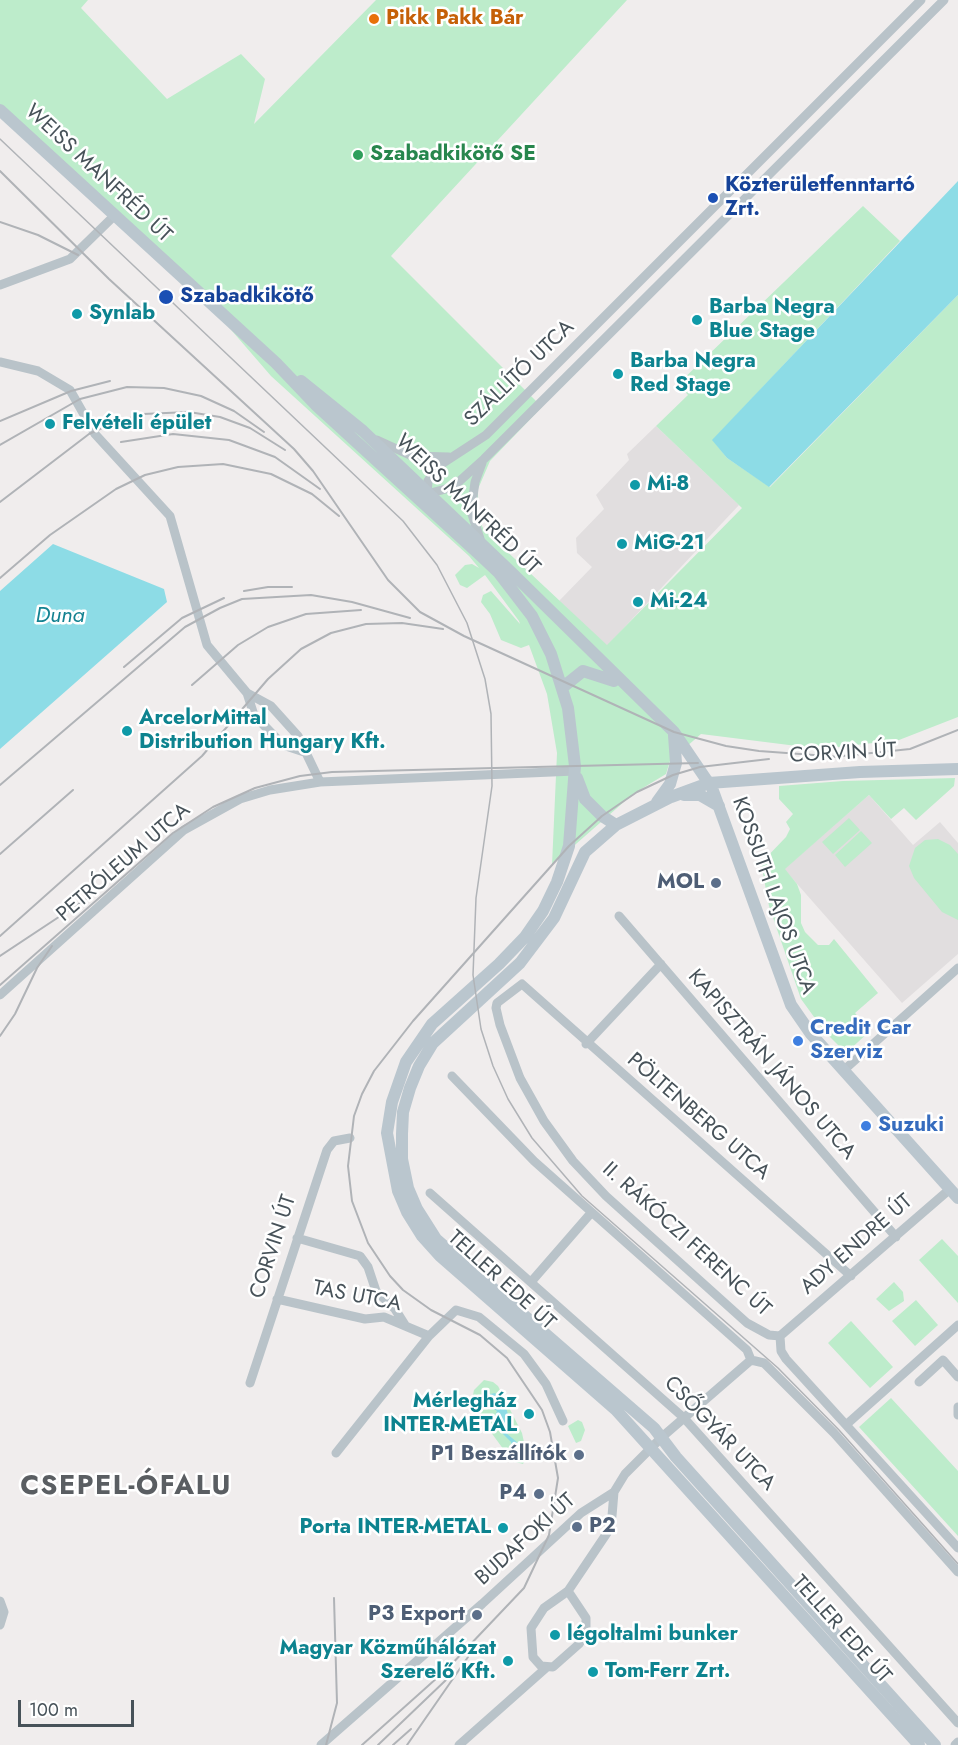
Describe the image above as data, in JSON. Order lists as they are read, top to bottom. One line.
{"streets":{"main road":["WEISS MANFRÉD ÚT","CORVIN ÚT","KOSSUTH LAJOS UTCA","TELLER EDE ÚT"],"street":["SZÁLLÍTÓ UTCA","PETRÓLEUM UTCA","KAPISZTRÁN JÁNOS UTCA","PÖLTENBERG UTCA","II. RÁKÓCZI FERENC ÚT","ADY ENDRE ÚT","TAS UTCA","CSŐGYÁR UTCA","BUDAFOKI ÚT"]},"crossings":[["WEISS MANFRÉD ÚT","SZÁLLÍTÓ UTCA"],["WEISS MANFRÉD ÚT","PETRÓLEUM UTCA"],["WEISS MANFRÉD ÚT","KOSSUTH LAJOS UTCA"],["WEISS MANFRÉD ÚT","TELLER EDE ÚT"],["CORVIN ÚT","TAS UTCA"],["PETRÓLEUM UTCA","TELLER EDE ÚT"],["KOSSUTH LAJOS UTCA","ADY ENDRE ÚT"],["KAPISZTRÁN JÁNOS UTCA","ADY ENDRE ÚT"],["PÖLTENBERG UTCA","II. RÁKÓCZI FERENC ÚT"],["PÖLTENBERG UTCA","ADY ENDRE ÚT"],["II. RÁKÓCZI FERENC ÚT","ADY ENDRE ÚT"],["II. RÁKÓCZI FERENC ÚT","BUDAFOKI ÚT"],["TELLER EDE ÚT","BUDAFOKI ÚT"],["CSŐGYÁR UTCA","BUDAFOKI ÚT"]],"districts":["CSEPEL-ÓFALU"],"water":["Duna"],"places":["Pikk Pakk Bár","Szabadkikötő SE","Közterületfenntartó Zrt.","Szabadkikötő","Synlab","Barba Negra Blue Stage","Barba Negra Red Stage","Felvételi épület","Mi-8","MiG-21","Mi-24","ArcelorMittal Distribution Hungary Kft.","MOL","Credit Car Szerviz","Suzuki","Mérlegház INTER-METAL","P1 Beszállítók","P4","P2","Porta INTER-METAL","P3 Export","légoltalmi bunker","Magyar Közműhálózat Szerelő Kft.","Tom-Ferr Zrt."],"scale_bar":"100 m"}
